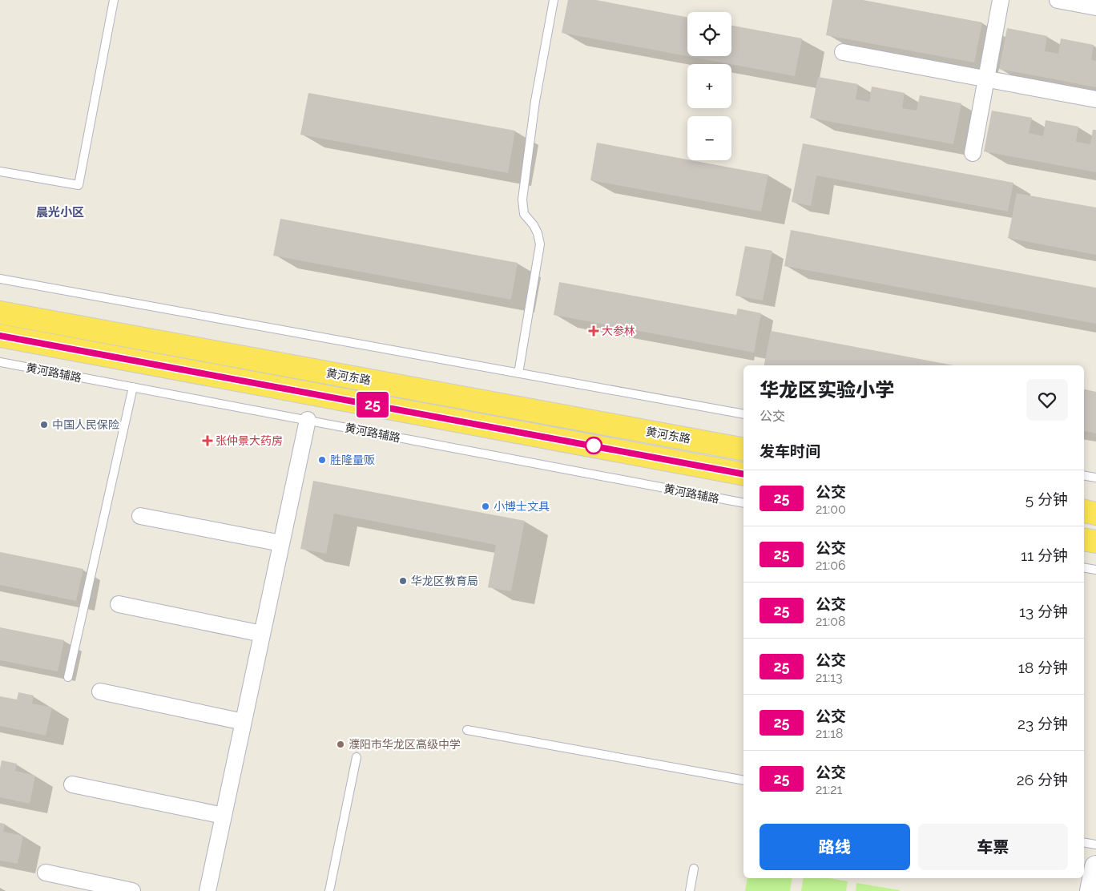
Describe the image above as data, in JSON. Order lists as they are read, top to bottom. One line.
{"streets":{"main road":["黄河东路"],"lane":["黄河路辅路"]},"districts":["晨光小区"],"places":{"health":["大参林","张仲景大药房"],"other":["中国人民保险","胜隆量贩","小博士文具","华龙区教育局","濮阳市华龙区高级中学"]},"lines":["bus line 25"],"page":{"on_map":"25","map_buttons":["+","−"],"heading":[["华龙区实验小学","公交"],"发车时间"],"list":[{"mark":"25","name":"公交","note":"21:00","value":"5 分钟"},{"mark":"25","name":"公交","note":"21:06","value":"11 分钟"},{"mark":"25","name":"公交","note":"21:08","value":"13 分钟"},{"mark":"25","name":"公交","note":"21:13","value":"18 分钟"},{"mark":"25","name":"公交","note":"21:18","value":"23 分钟"},{"mark":"25","name":"公交","note":"21:21","value":"26 分钟"}],"buttons":["路线","车票"]}}
